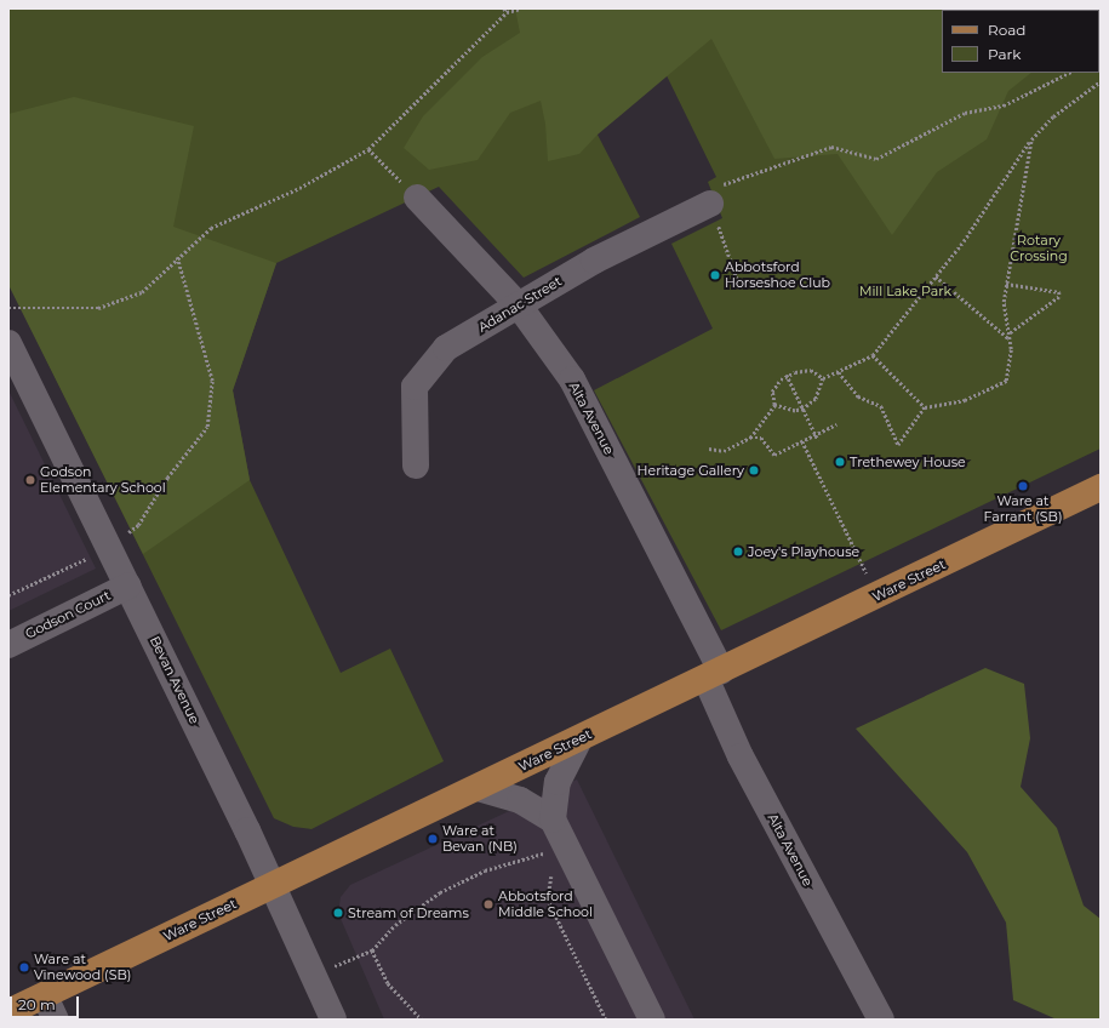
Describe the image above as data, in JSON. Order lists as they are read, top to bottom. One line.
{"streets":{"main road":["Ware Street"],"street":["Adanac Street","Alta Avenue","Godson Court","Bevan Avenue"]},"crossings":[["Adanac Street","Alta Avenue"],["Alta Avenue","Ware Street"],["Ware Street","Bevan Avenue"],["Godson Court","Bevan Avenue"]],"parks":["Rotary Crossing","Mill Lake Park"],"places":["Abbotsford Horseshoe Club","Trethewey House","Heritage Gallery","Godson Elementary School","Ware at Farrant (SB)","Joey's Playhouse","Ware at Bevan (NB)","Abbotsford Middle School","Stream of Dreams","Ware at Vinewood (SB)"],"legend":["Road","Park"],"scale_bar":"20 m"}
